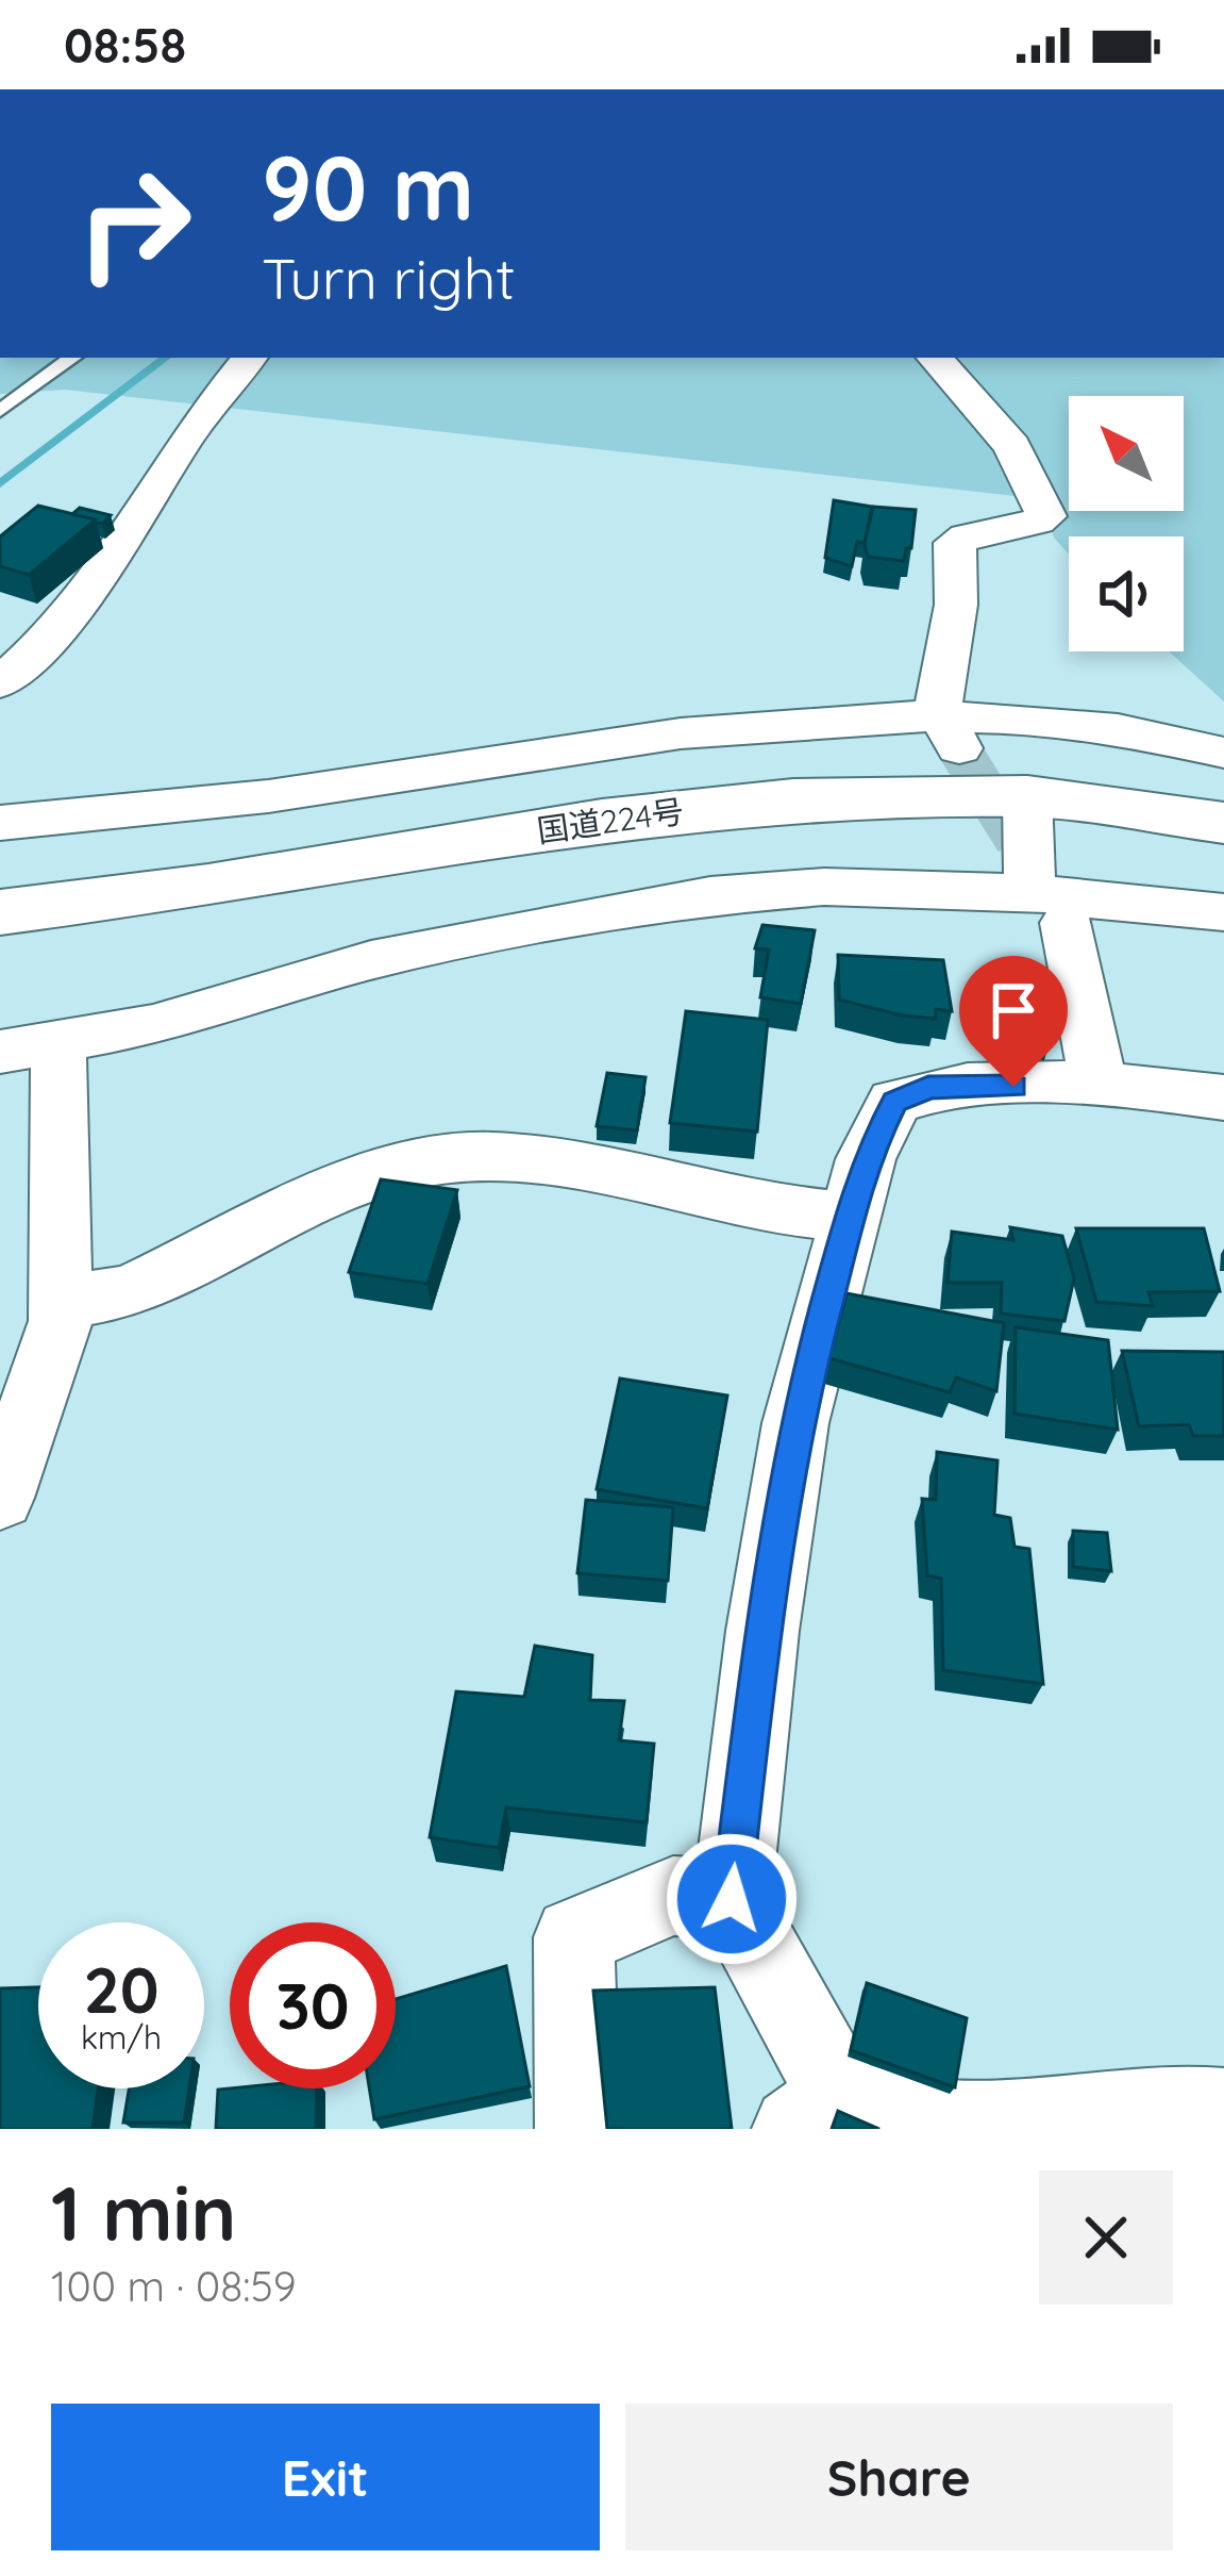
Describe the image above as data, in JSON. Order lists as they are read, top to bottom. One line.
{"streets":{"highway":["国道224号"]},"north":"top left","page":{"status":"08:58","turn":["90 m","Turn right"],"speed":"20 km/h","limit":"30","heading":["1 min","100 m · 08:59"],"buttons":["Exit","Share"]}}
